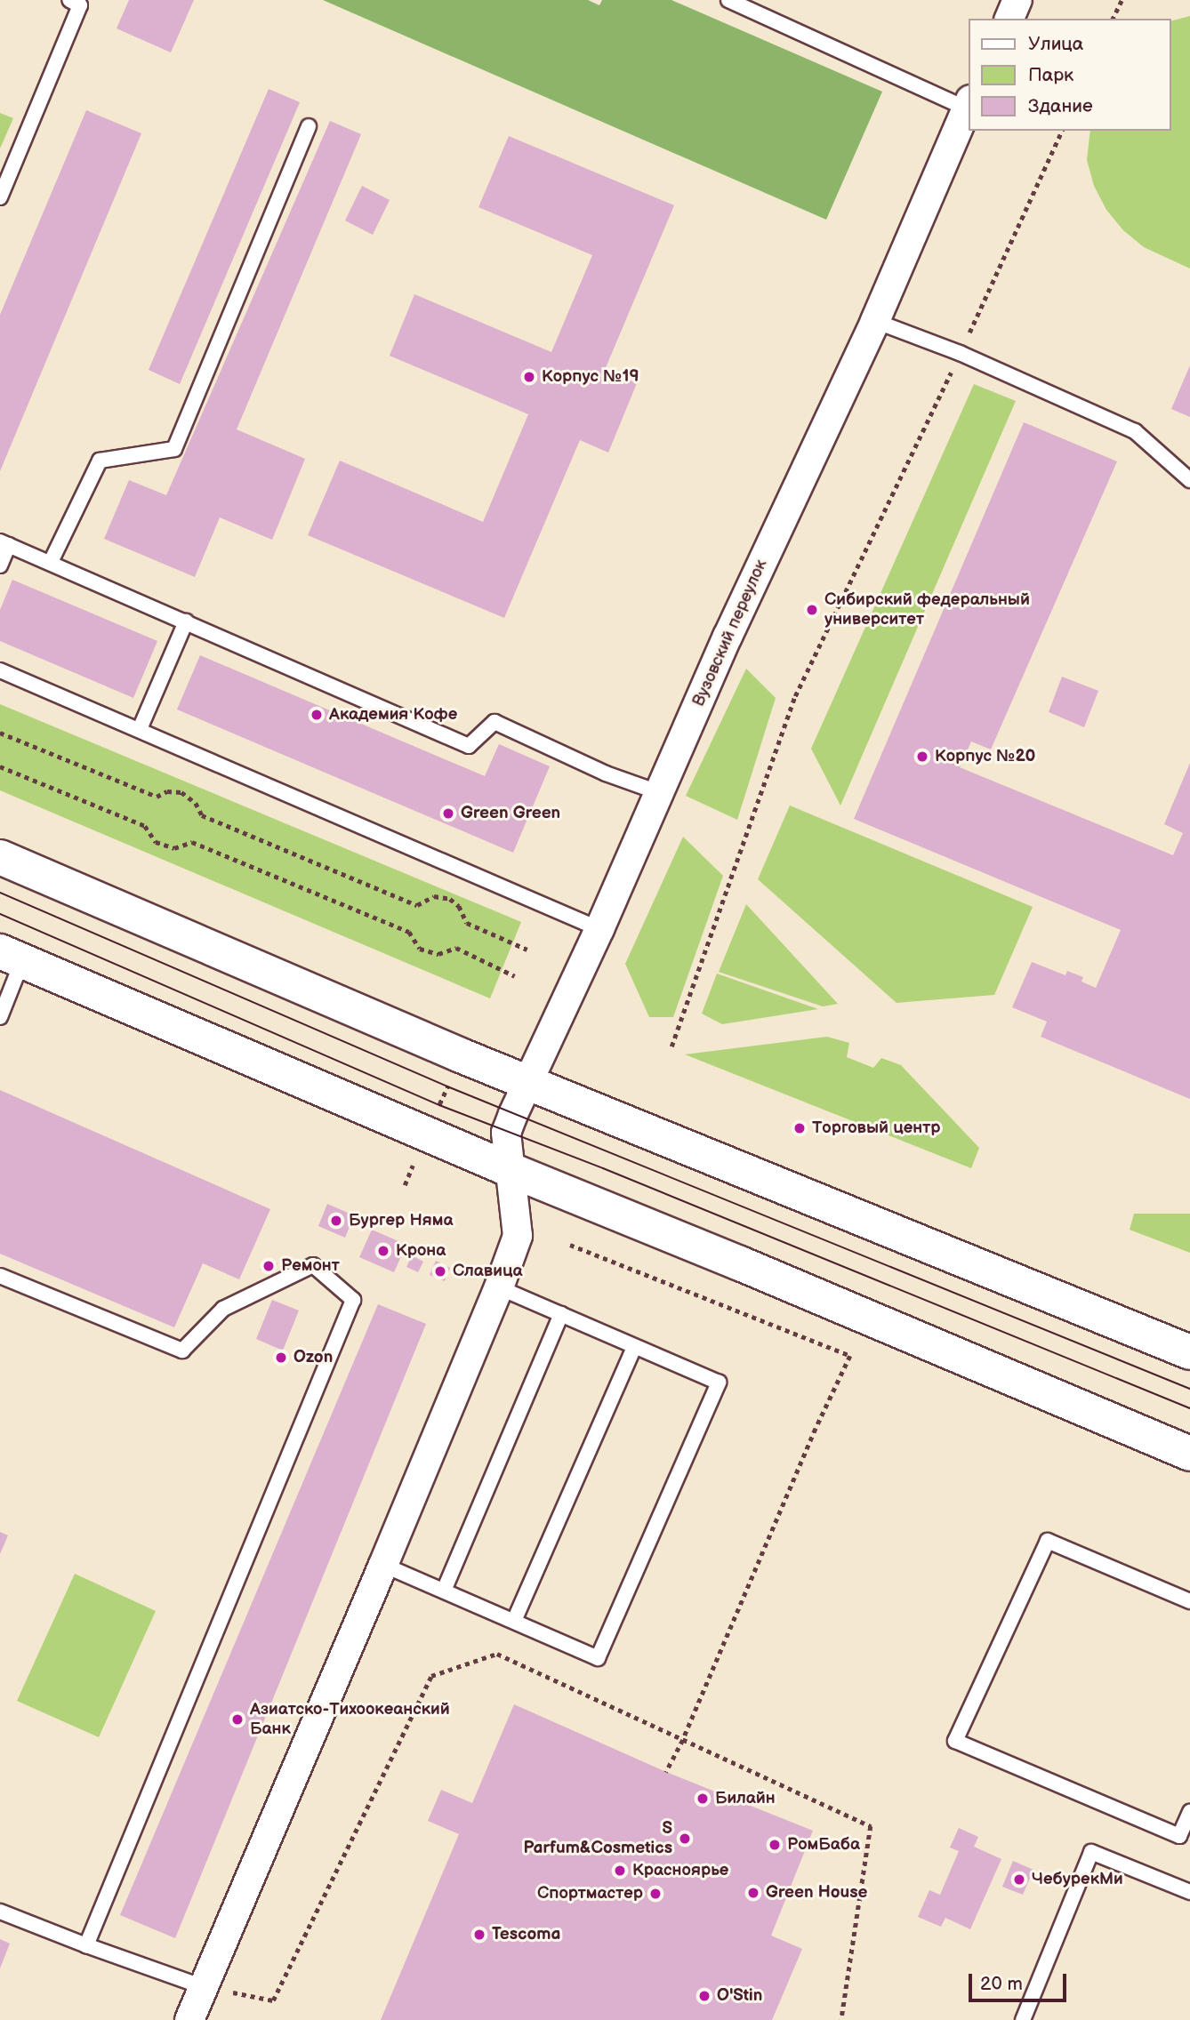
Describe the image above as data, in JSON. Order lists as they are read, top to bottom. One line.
{"streets":{"street":["Вузовский переулок"]},"places":["Корпус №19","Сибирский федеральный университет","Академия Кофе","Корпус №20","Green Green","Торговый центр","Бургер Няма","Крона","Ремонт","Славица","Ozon","Азиатско-Тихоокеанский Банк","Билайн","S Parfum&Cosmetics","РомБаба","Красноярье","ЧебурекМи","Green House","Спортмастер","Tescoma","O'Stin"],"legend":["Улица","Парк","Здание"],"scale_bar":"20 m"}
